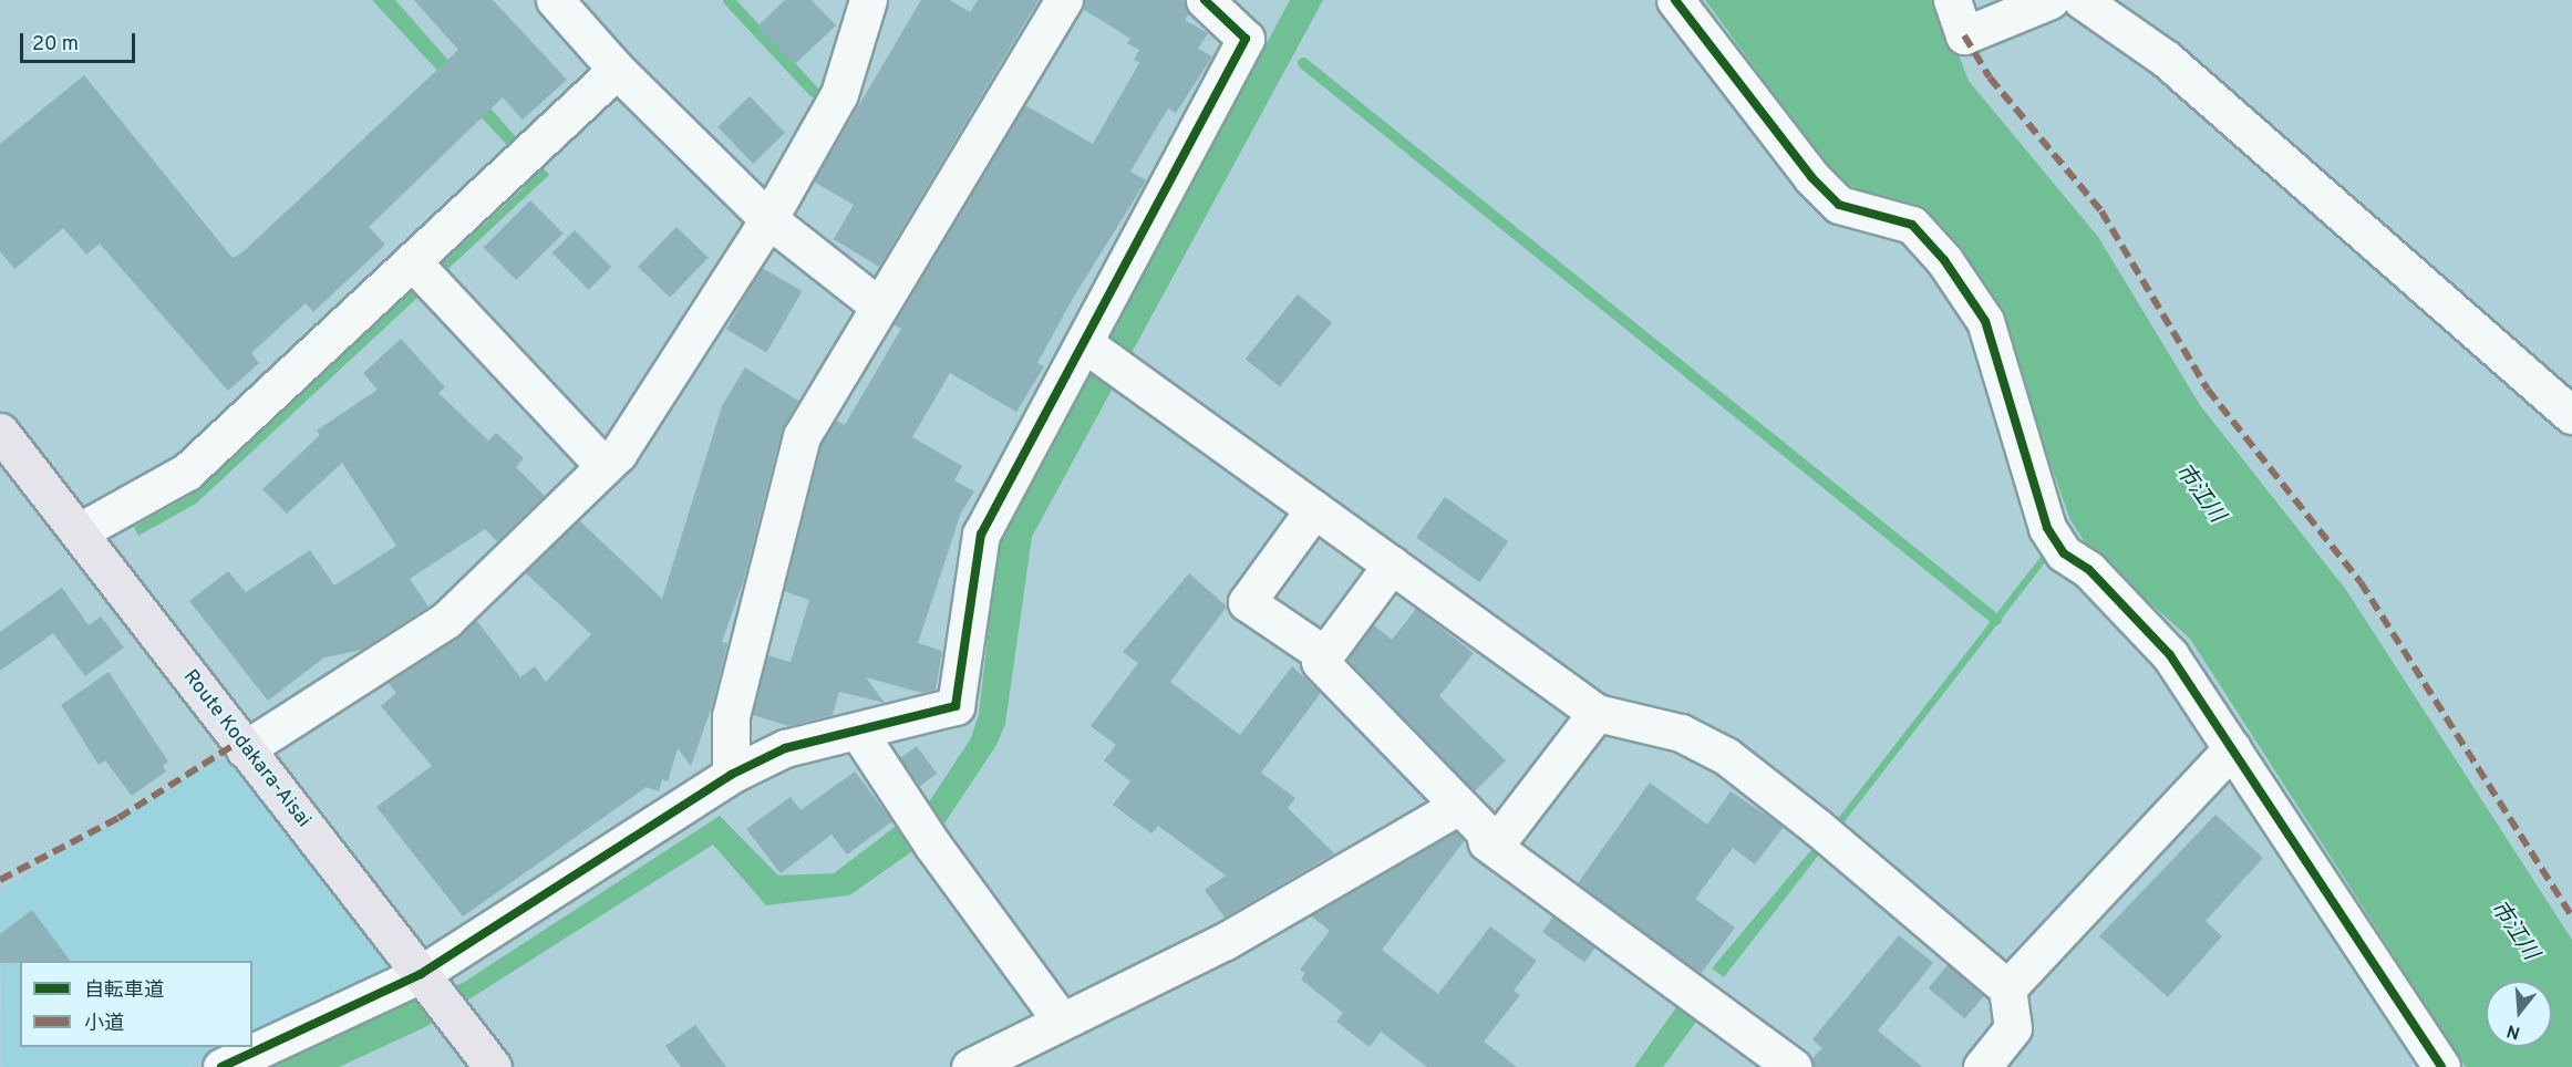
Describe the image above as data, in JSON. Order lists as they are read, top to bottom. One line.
{"streets":{"main road":["Route Kodakara-Aisai"]},"water":["市江川"],"legend":["自転車道","小道"],"scale_bar":"20 m","north":"bottom"}
